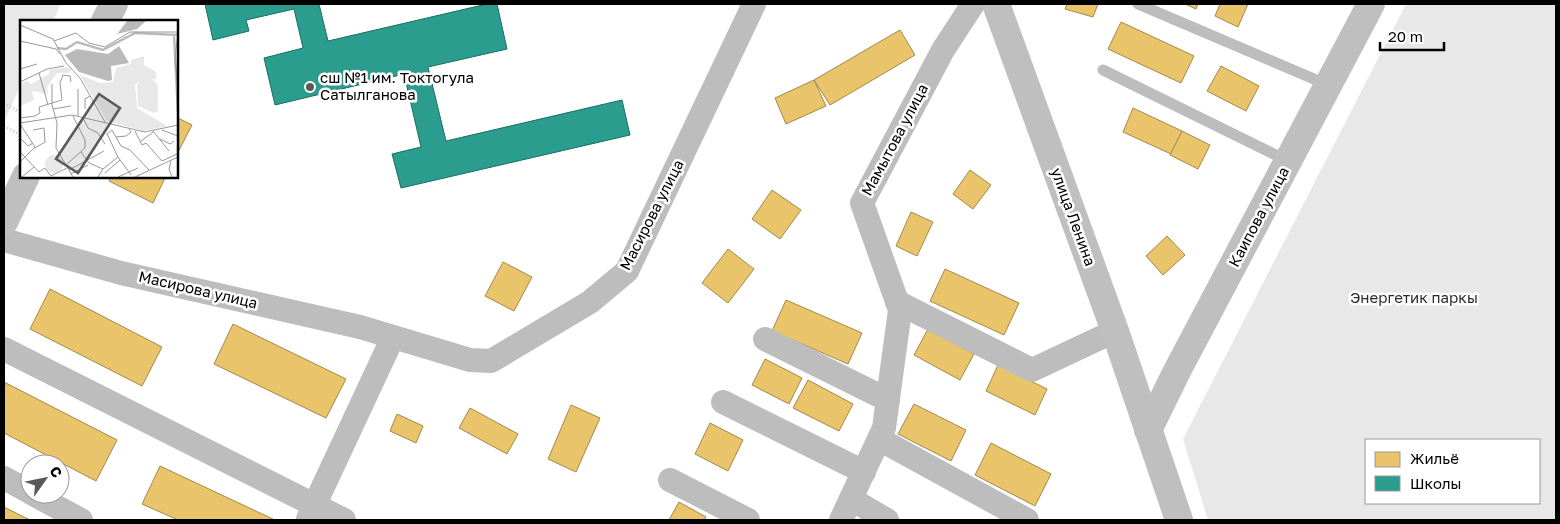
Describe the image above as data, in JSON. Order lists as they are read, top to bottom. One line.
{"streets":{"main road":["улица Ленина","Каипова улица"],"street":["Мамытова улица","Масирова улица"]},"crossings":[["улица Ленина","Каипова улица"]],"parks":["Энергетик паркы"],"places":["сш №1 им. Токтогула Сатылганова"],"legend":["Жильё","Школы"],"scale_bar":"20 m","north":"top right"}
